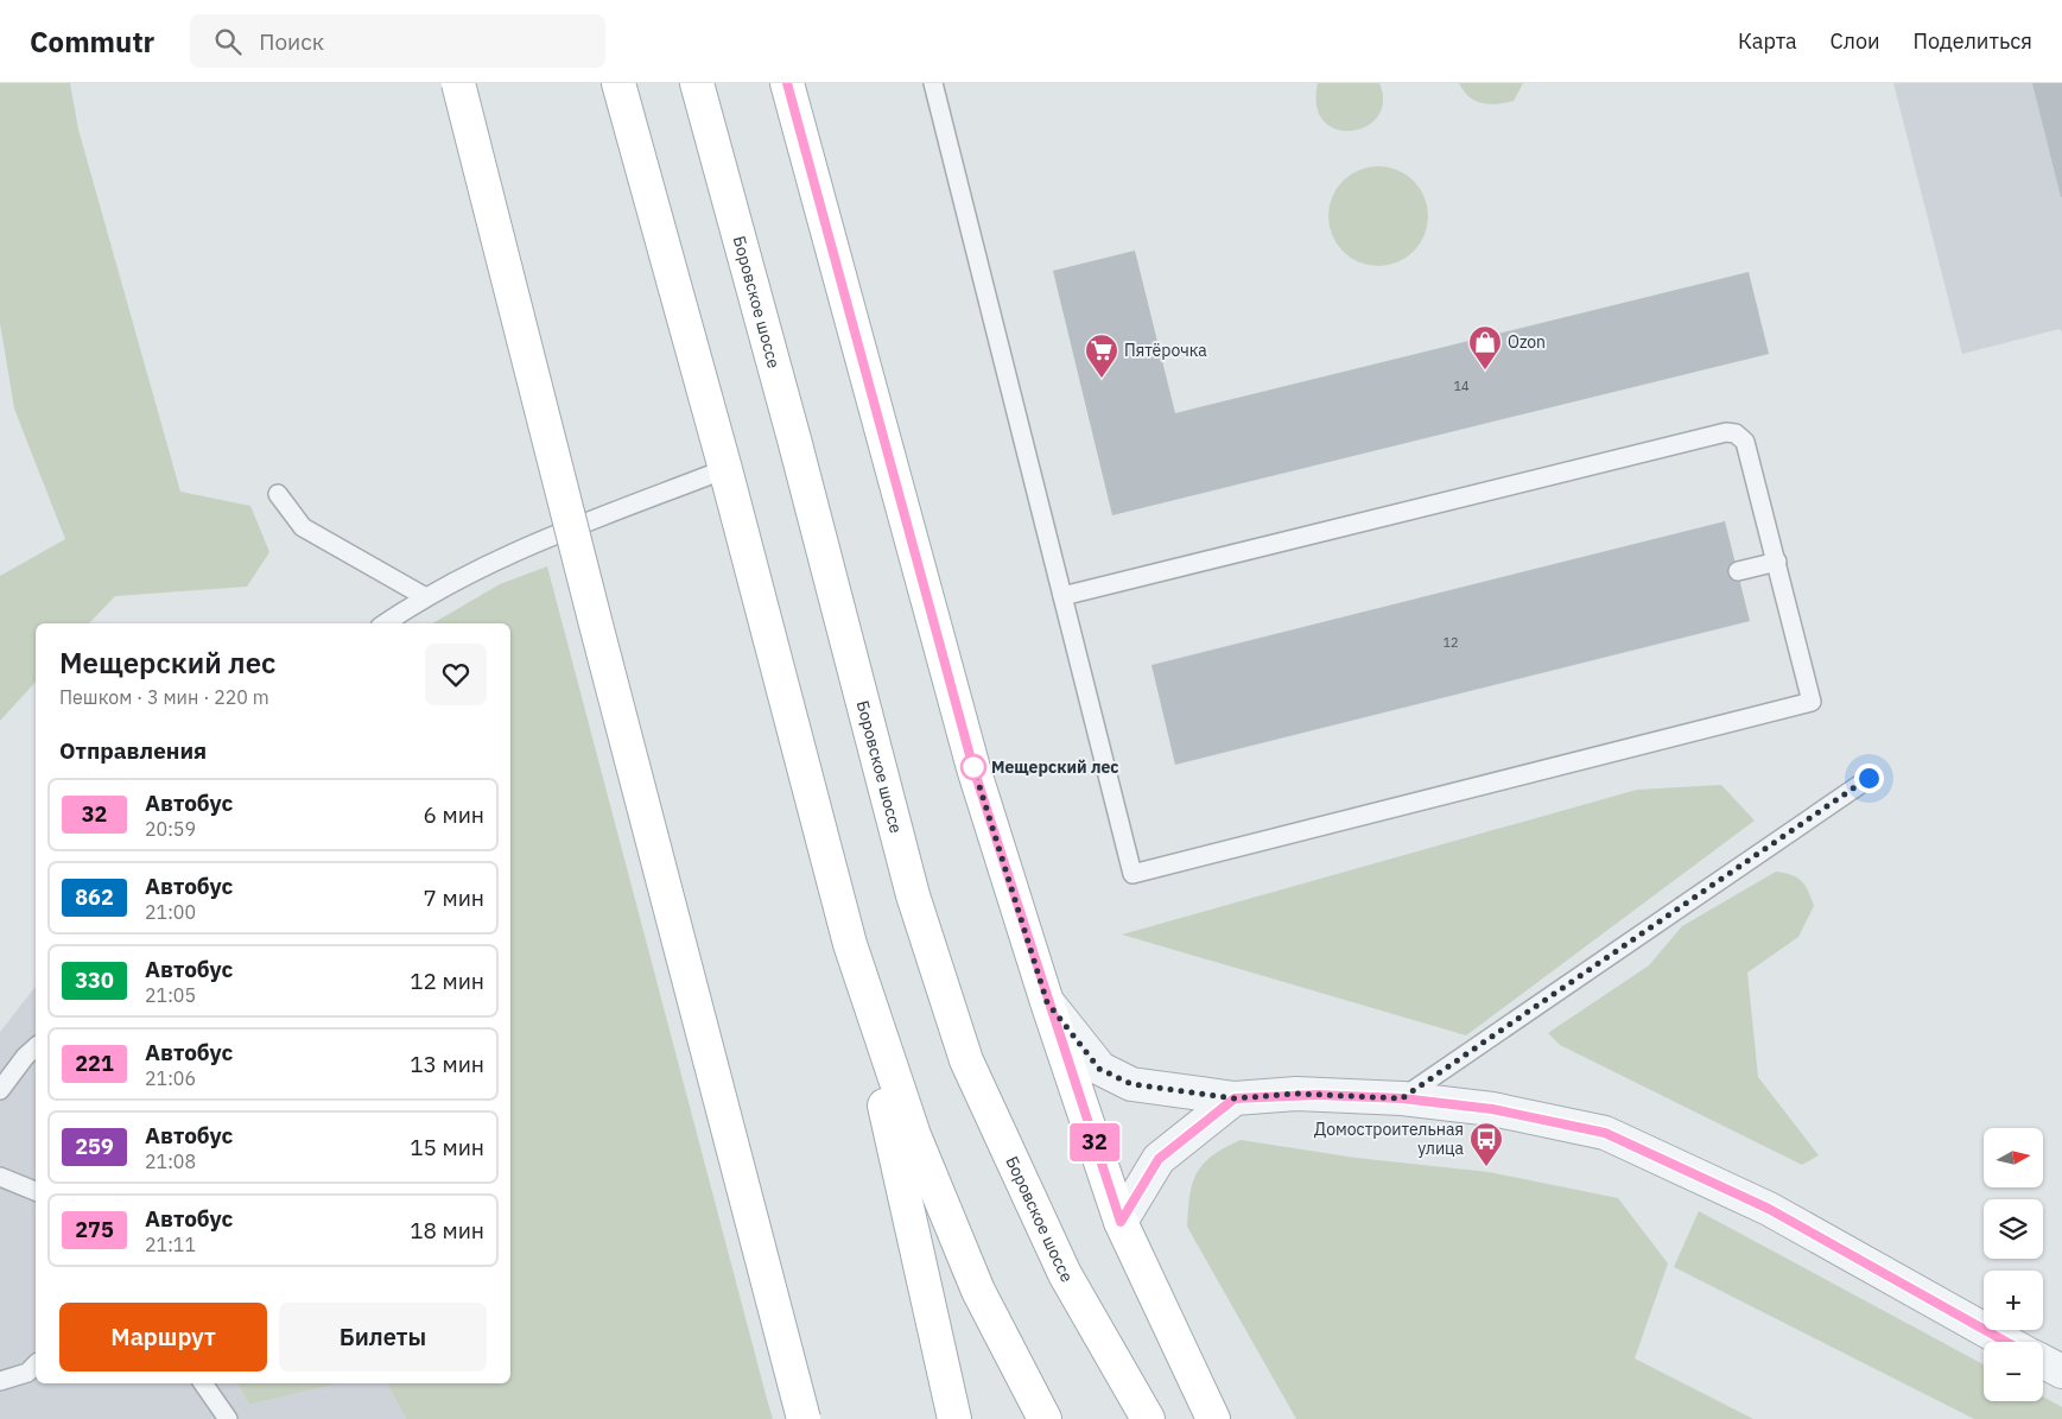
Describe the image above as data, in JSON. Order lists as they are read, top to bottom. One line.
{"streets":{"main road":["Боровское шоссе"]},"places":{"shop":["Ozon"],"supermarket":["Пятёрочка"],"other":["Мещерский лес"],"bus stop":["Домостроительная улица"]},"lines":["bus line 32"],"house_numbers":["14","12"],"north":"right","page":{"header":"Commutr","search":"Поиск","nav":["Карта","Слои","Поделиться"],"on_map":"32","heading":[["Мещерский лес","Пешком · 3 мин · 220 m"],"Отправления"],"list":[{"mark":"32","name":"Автобус","note":"20:59","value":"6 мин"},{"mark":"862","name":"Автобус","note":"21:00","value":"7 мин"},{"mark":"330","name":"Автобус","note":"21:05","value":"12 мин"},{"mark":"221","name":"Автобус","note":"21:06","value":"13 мин"},{"mark":"259","name":"Автобус","note":"21:08","value":"15 мин"},{"mark":"275","name":"Автобус","note":"21:11","value":"18 мин"}],"map_buttons":["+","−"],"buttons":["Маршрут","Билеты"]}}
